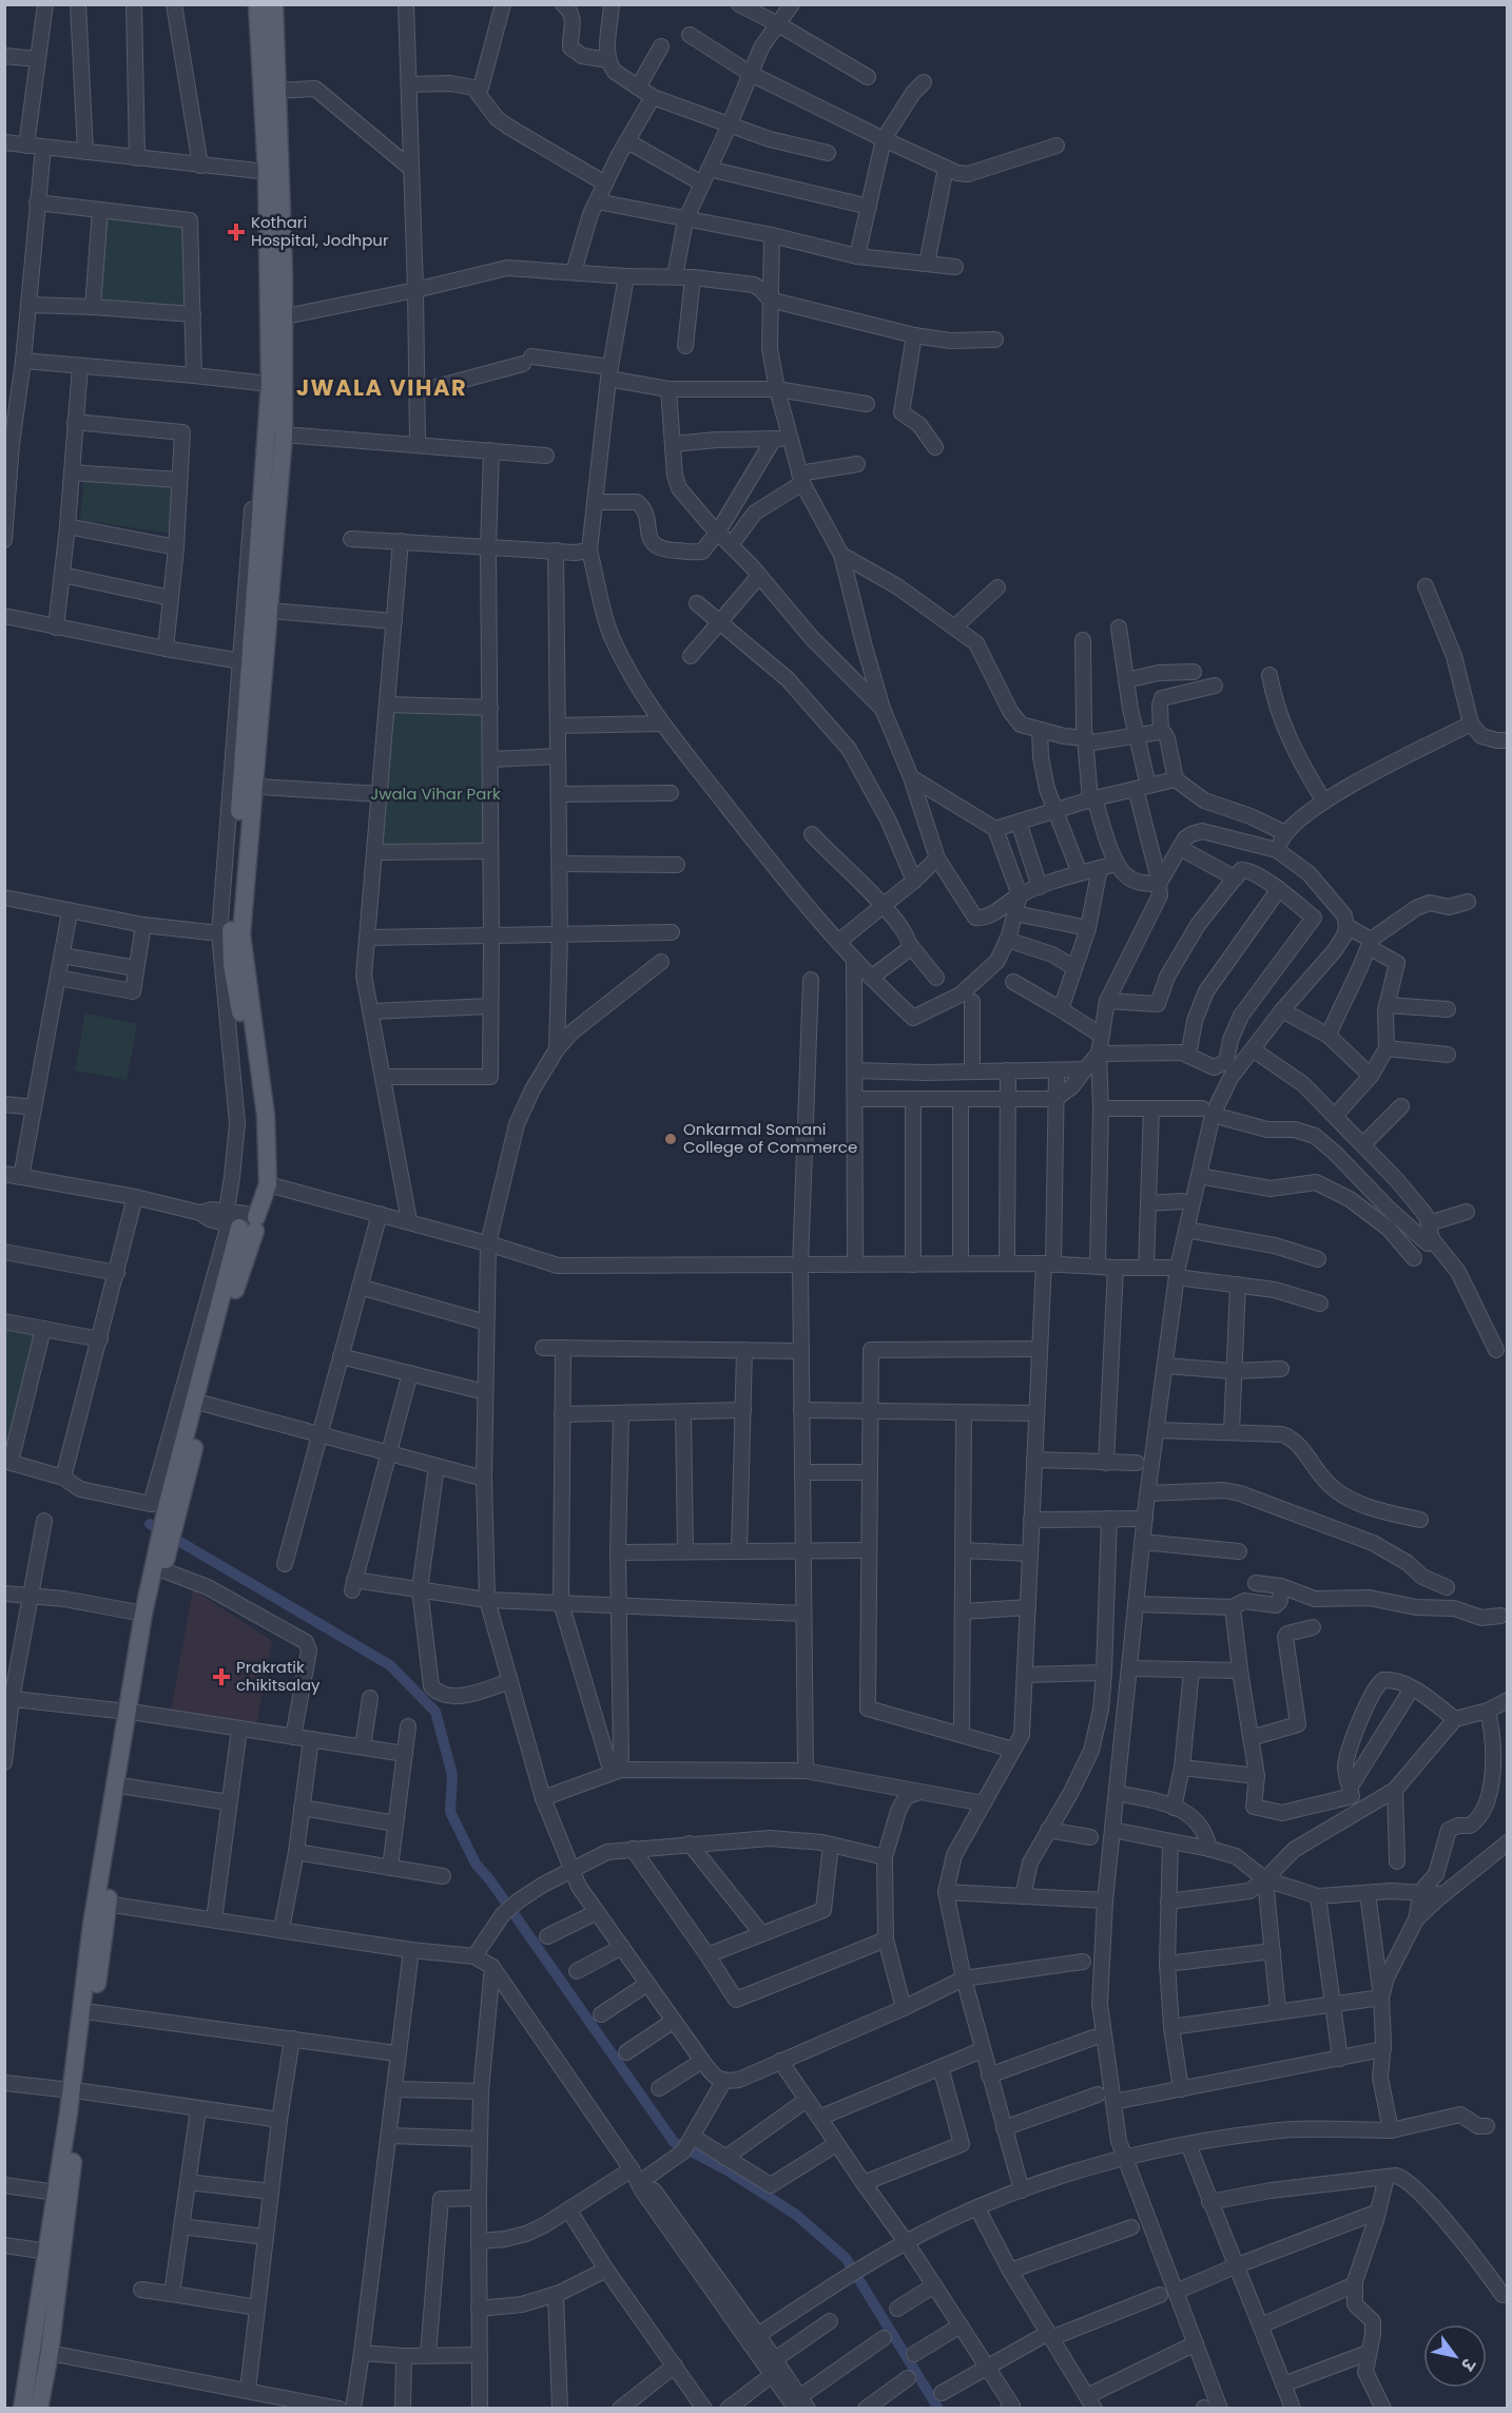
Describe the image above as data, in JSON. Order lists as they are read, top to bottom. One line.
{"districts":["JWALA VIHAR"],"parks":["Jwala Vihar Park"],"places":{"health":["Kothari Hospital, Jodhpur","Prakratik chikitsalay"],"other":["Onkarmal Somani College of Commerce"]},"north":"bottom right"}
